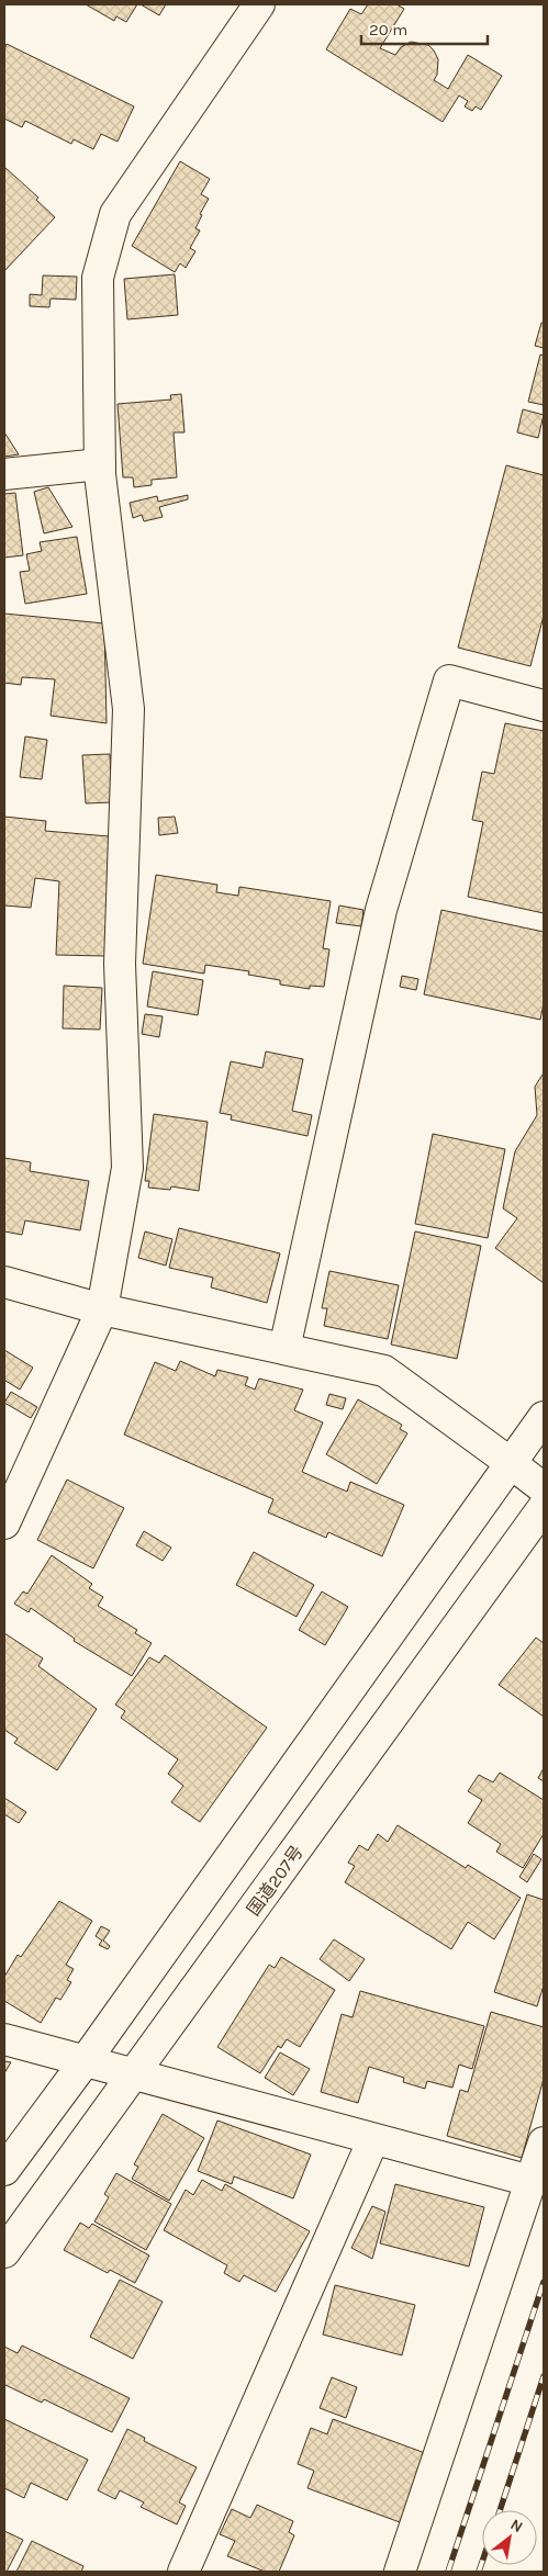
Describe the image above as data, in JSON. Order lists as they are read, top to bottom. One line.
{"streets":{"street":["国道207号"]},"scale_bar":"20 m","north":"top right"}
